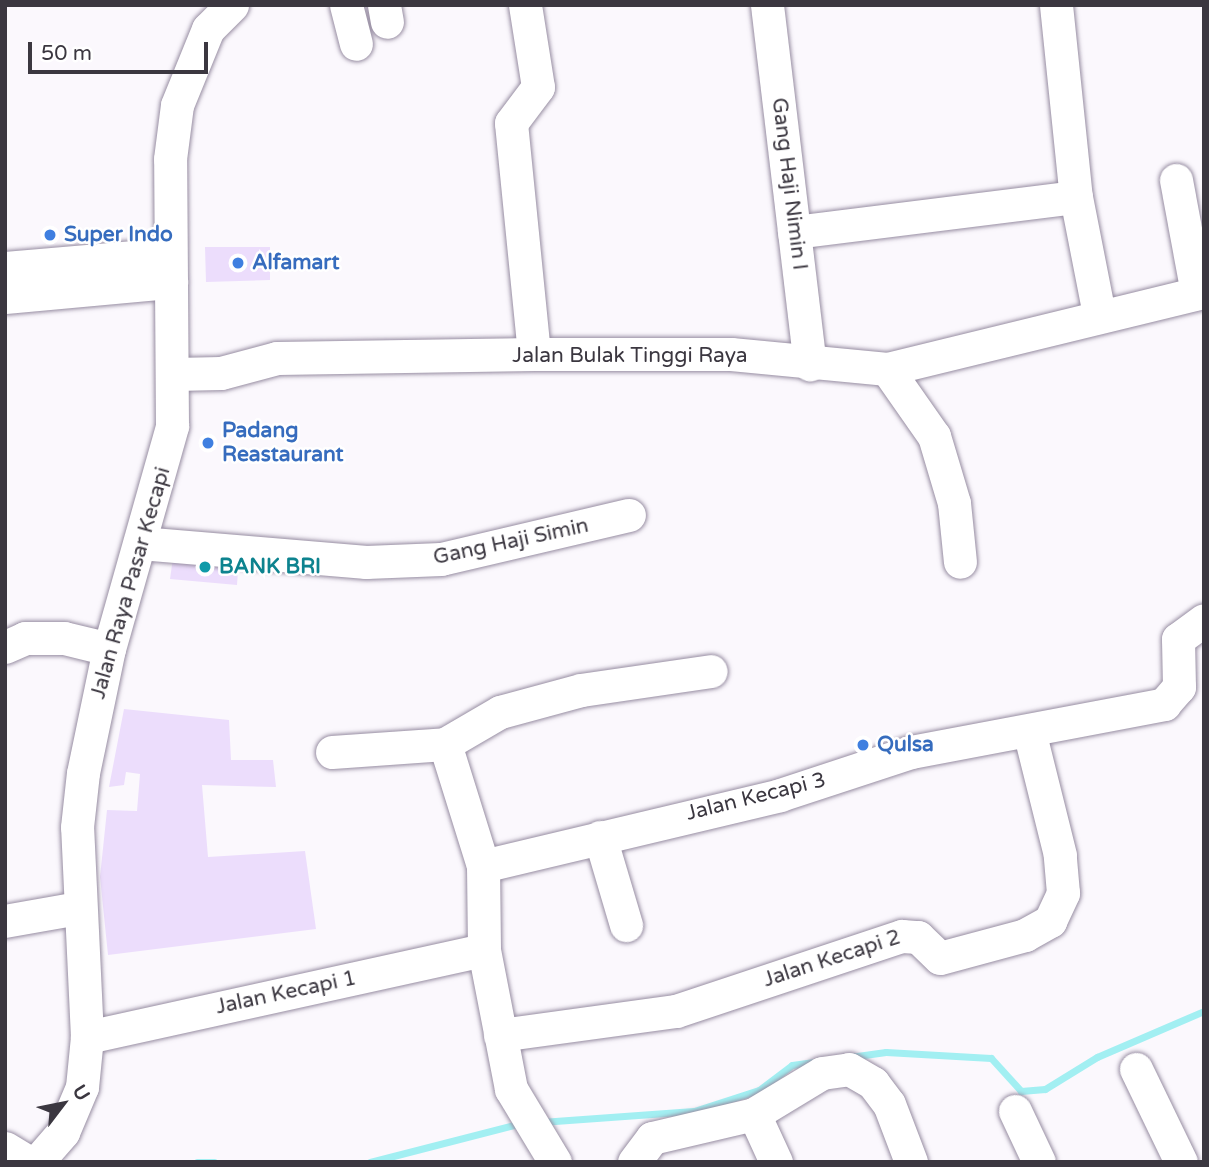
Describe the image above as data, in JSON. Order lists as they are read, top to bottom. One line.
{"streets":{"street":["Gang Haji Nimin I","Jalan Bulak Tinggi Raya","Gang Haji Simin","Jalan Raya Pasar Kecapi","Jalan Kecapi 3","Jalan Kecapi 2","Jalan Kecapi 1"]},"crossings":[["Gang Haji Nimin I","Jalan Bulak Tinggi Raya"],["Jalan Bulak Tinggi Raya","Jalan Raya Pasar Kecapi"],["Gang Haji Simin","Jalan Raya Pasar Kecapi"],["Jalan Raya Pasar Kecapi","Jalan Kecapi 1"],["Jalan Kecapi 3","Jalan Kecapi 2"]],"places":["Super Indo","Alfamart","Padang Reastaurant","BANK BRI","Qulsa"],"scale_bar":"50 m","north":"top right"}
